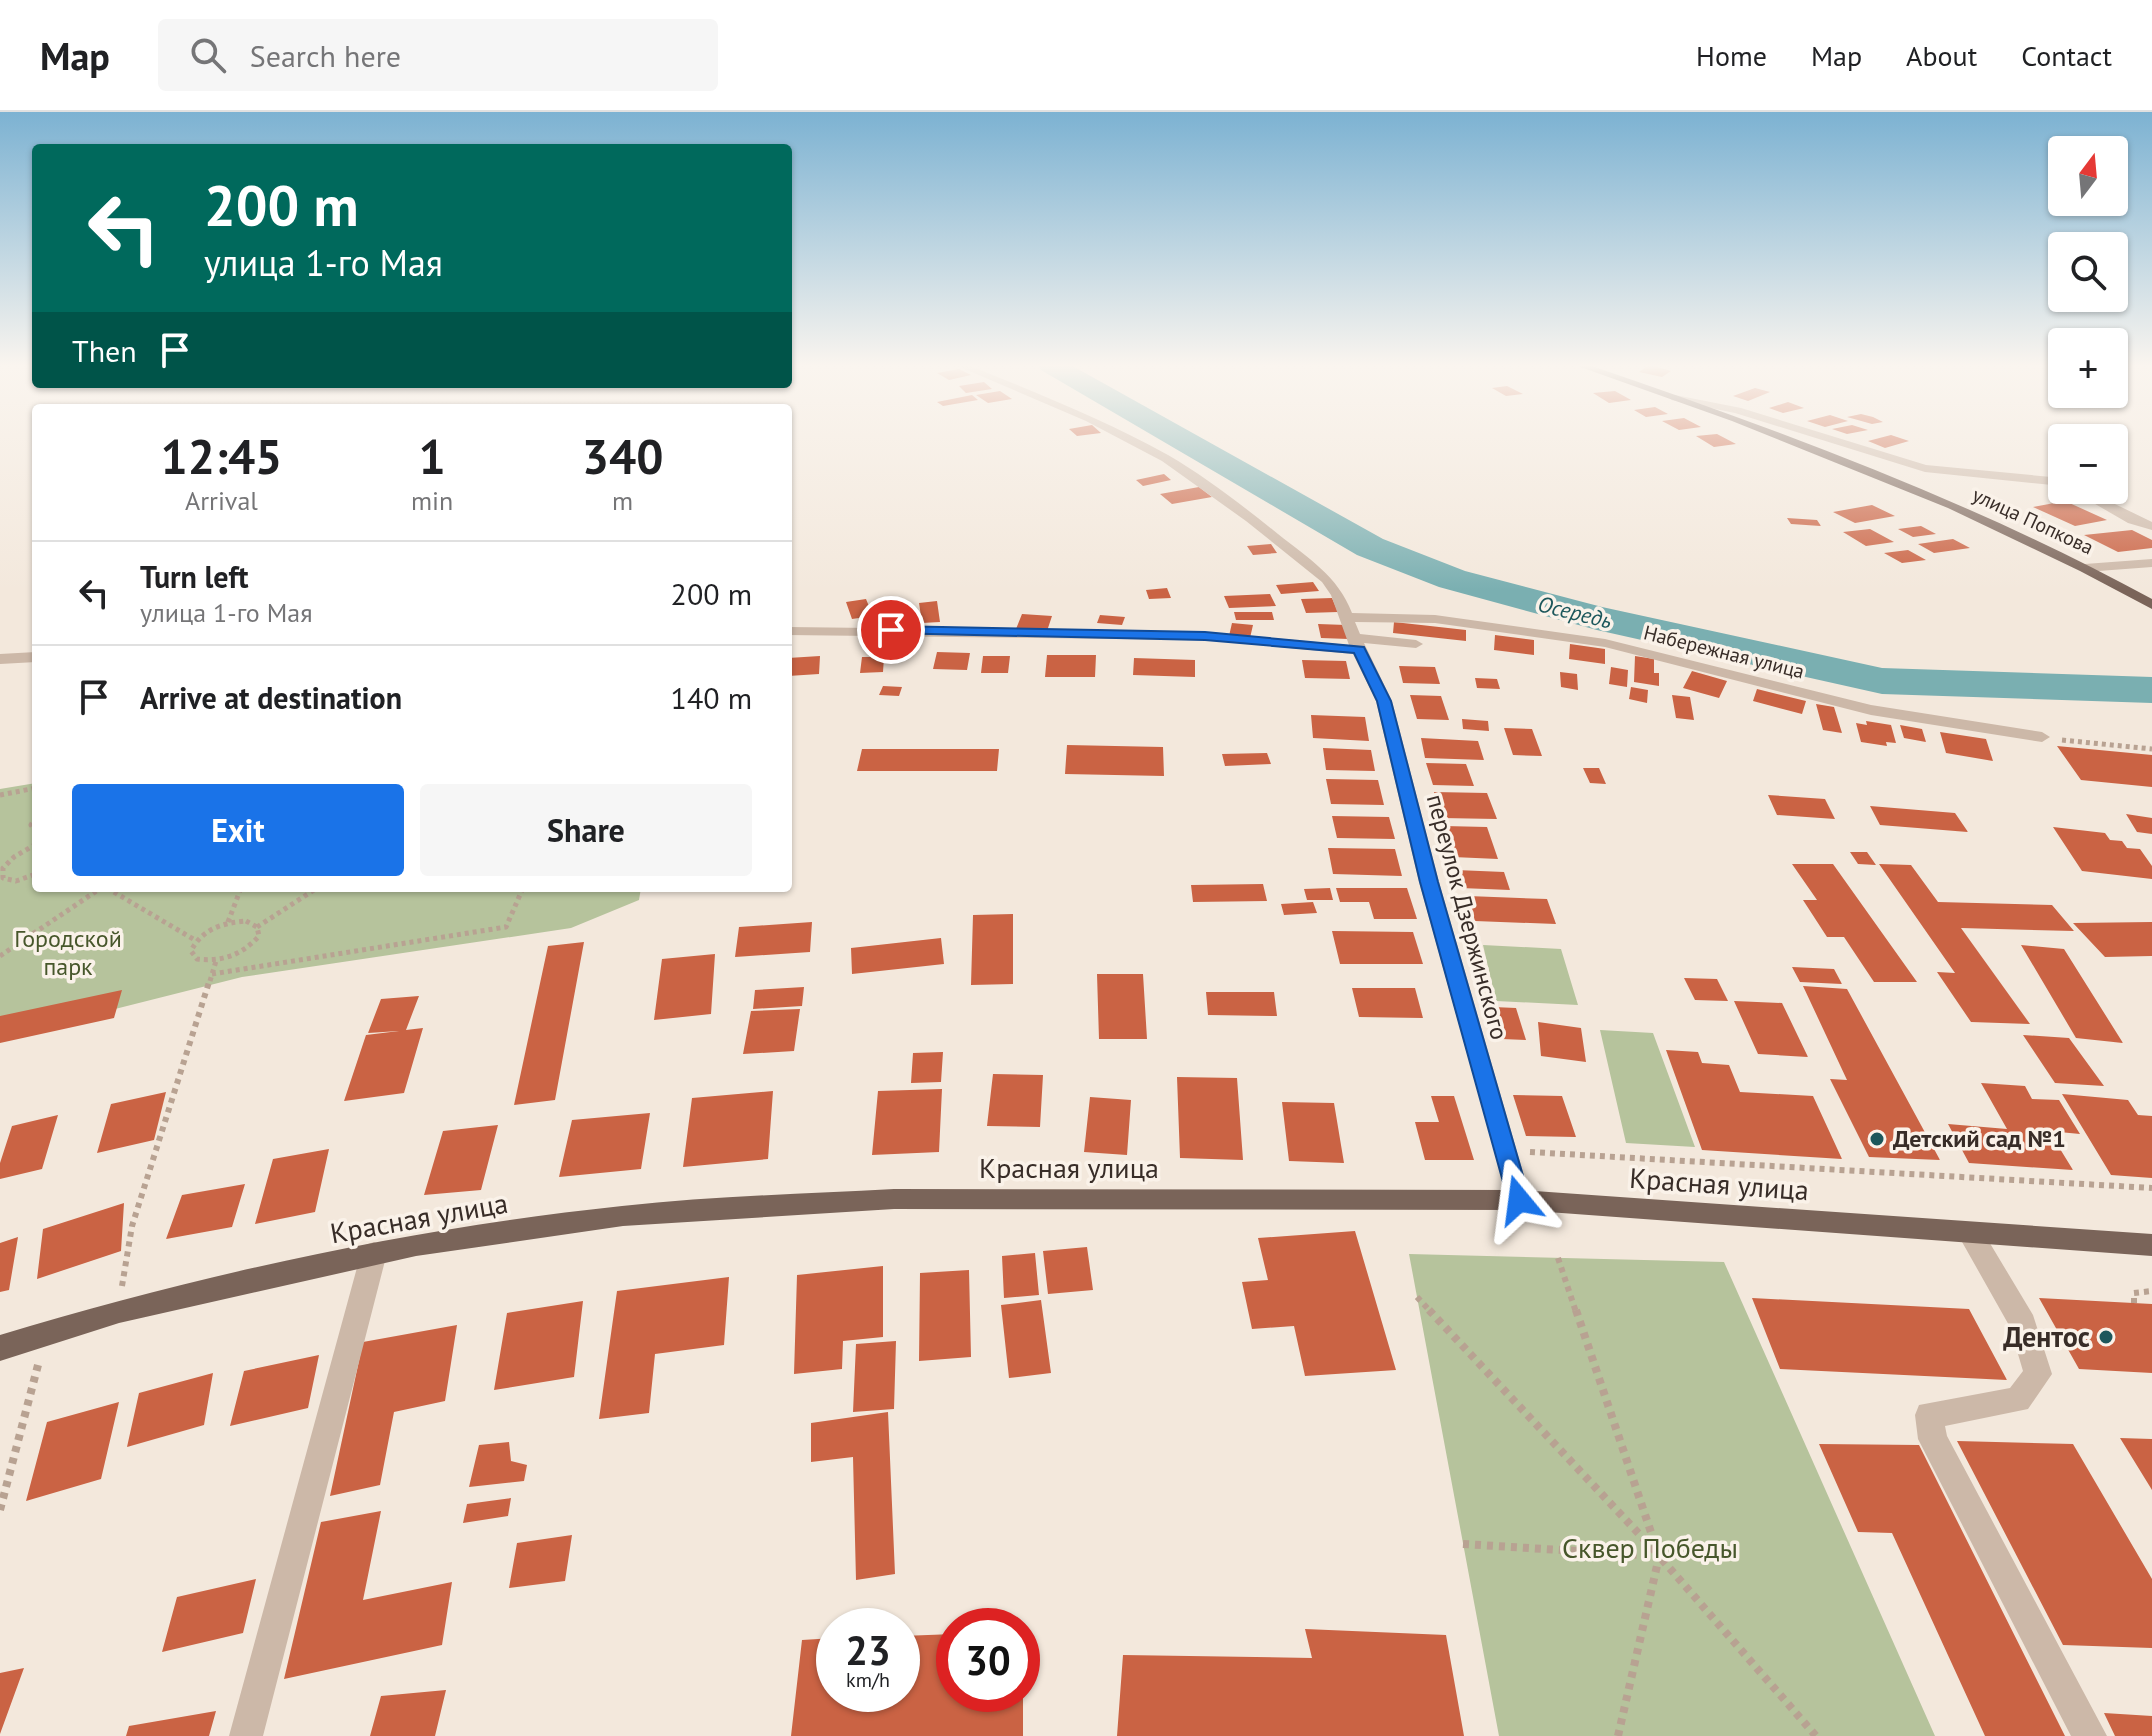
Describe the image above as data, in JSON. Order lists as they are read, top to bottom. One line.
{"streets":{"main road":["улица Попкова","Красная улица"],"street":["Набережная улица","переулок Дзержинского"]},"crossings":[["переулок Дзержинского","Красная улица"]],"water":["Осередь"],"parks":["Городской парк","Сквер Победы"],"places":["Детский сад №1","Дентос"],"north":"top","page":{"header":"Map","search":"Search here","nav":["Home","Map","About","Contact"],"map_buttons":["+","−"],"turn":["200 m","улица 1-го Мая"],"then":"Then","eta":["12:45","Arrival","1","min","340","m"],"list":[{"name":"Turn left","note":"улица 1-го Мая","value":"200 m"},{"name":"Arrive at destination","value":"140 m"}],"buttons":["Exit","Share"],"speed":"23 km/h","limit":"30"}}
